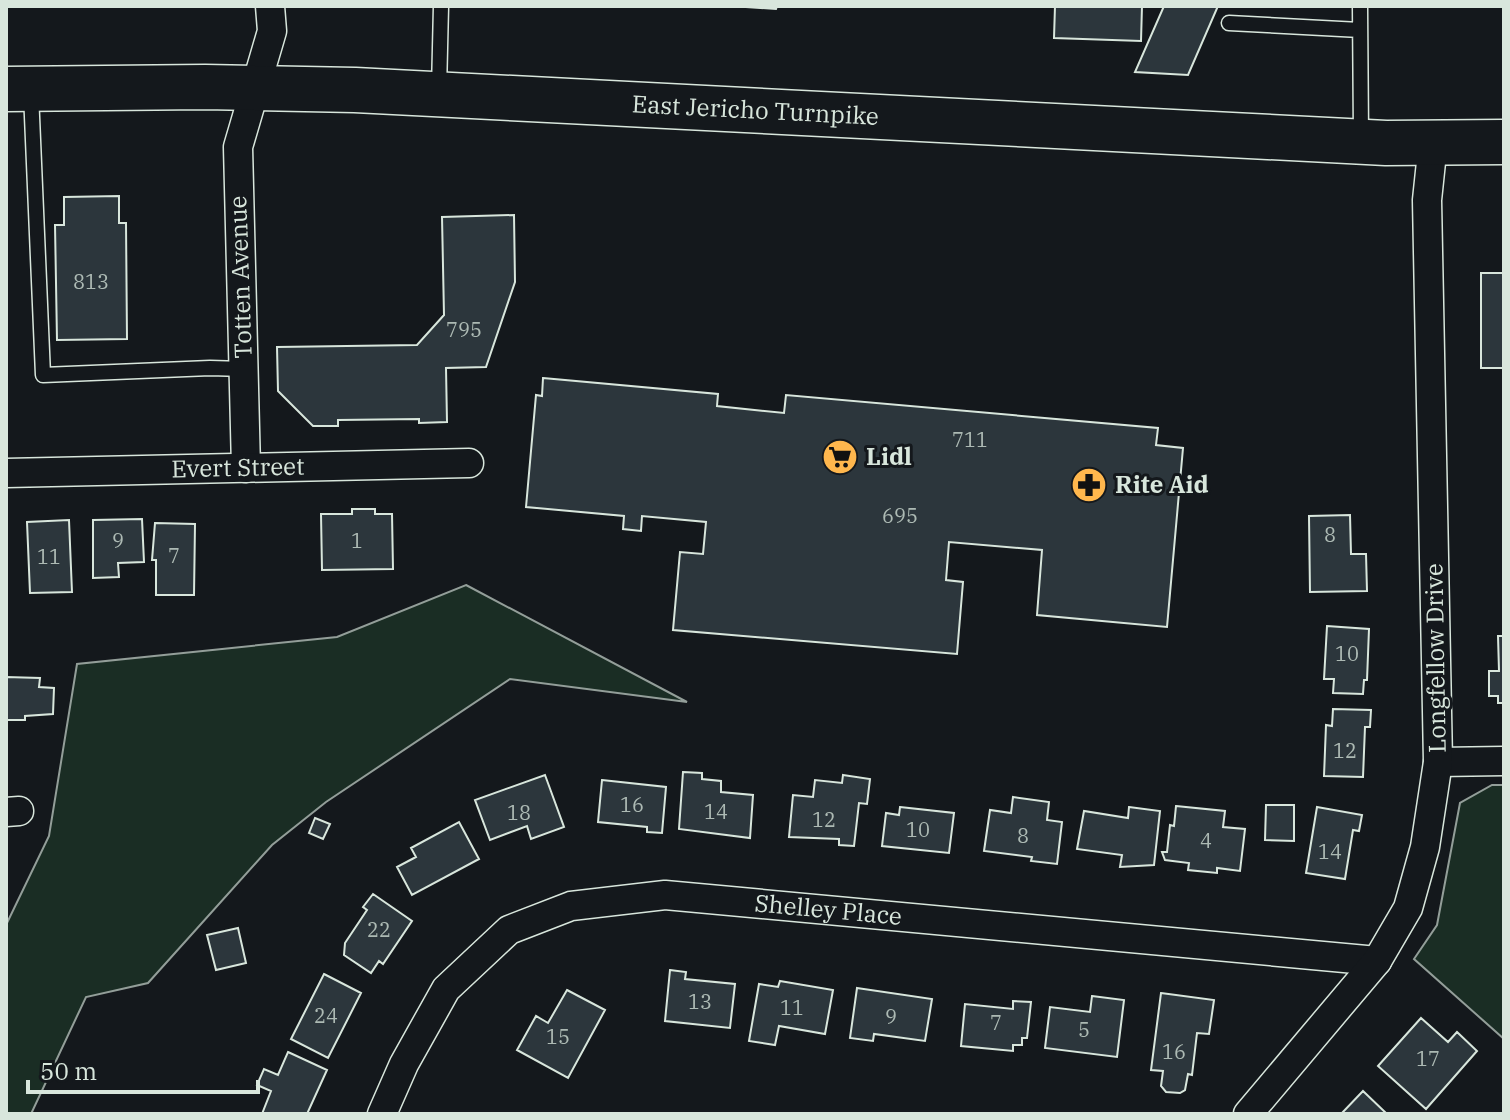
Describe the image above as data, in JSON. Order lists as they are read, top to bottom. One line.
{"streets":{"main road":["East Jericho Turnpike"],"street":["Totten Avenue","Evert Street","Longfellow Drive","Shelley Place"]},"crossings":[["East Jericho Turnpike","Totten Avenue"],["East Jericho Turnpike","Longfellow Drive"],["Totten Avenue","Evert Street"],["Longfellow Drive","Shelley Place"]],"places":{"supermarket":["Lidl"],"pharmacy":["Rite Aid"]},"house_numbers":["813","795","711","695","8","9","1","7","11","10","12","16","14","18","12","10","8","4","14","22","13","11","24","9","7","5","15","16","17"],"scale_bar":"50 m"}
